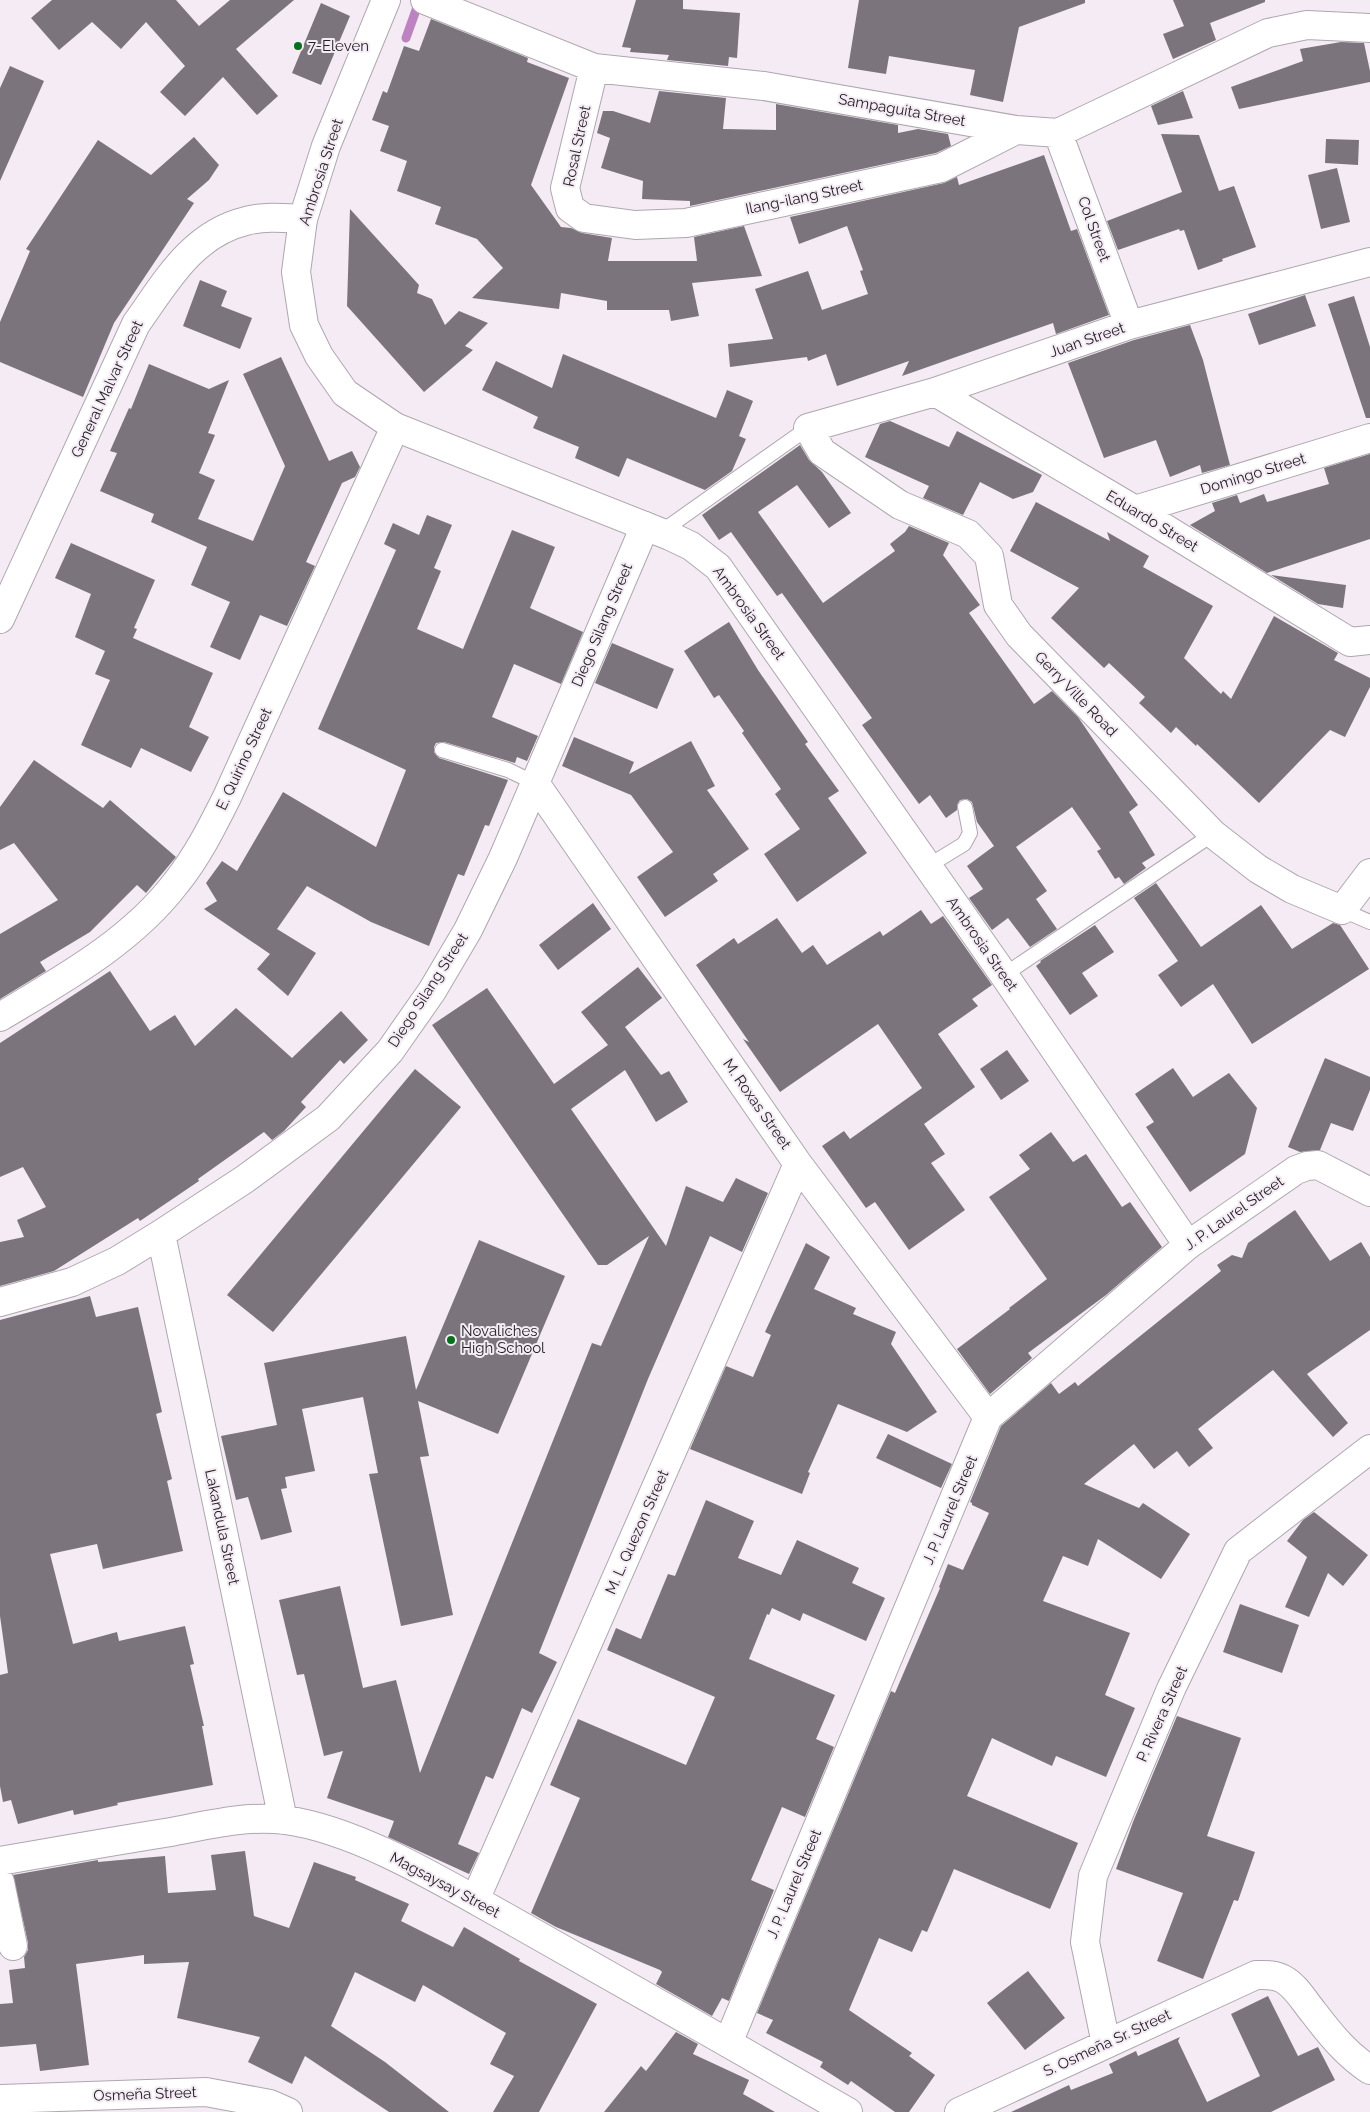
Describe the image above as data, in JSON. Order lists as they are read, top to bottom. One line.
{"streets":{"street":["Sampaguita Street","Rosal Street","Ambrosia Street","Ilang-ilang Street","Col Street","Juan Street","General Malvar Street","Domingo Street","Eduardo Street","Diego Silang Street","Gerry Ville Road","E. Quirino Street","M. Roxas Street","J. P. Laurel Street","Lakandula Street","M. L. Quezon Street","P. Rivera Street","Magsaysay Street","S. Osmeña Sr. Street","Osmeña Street"]},"crossings":[["Sampaguita Street","Rosal Street"],["Sampaguita Street","Ilang-ilang Street"],["Sampaguita Street","Col Street"],["Rosal Street","Ilang-ilang Street"],["Ambrosia Street","General Malvar Street"],["Ambrosia Street","Diego Silang Street"],["Ambrosia Street","E. Quirino Street"],["Ambrosia Street","J. P. Laurel Street"],["Col Street","Juan Street"],["Juan Street","Eduardo Street"],["Juan Street","Gerry Ville Road"],["Domingo Street","Eduardo Street"],["Diego Silang Street","M. Roxas Street"],["Diego Silang Street","Lakandula Street"],["M. Roxas Street","J. P. Laurel Street"],["M. Roxas Street","M. L. Quezon Street"],["J. P. Laurel Street","Magsaysay Street"],["Lakandula Street","Magsaysay Street"],["M. L. Quezon Street","Magsaysay Street"],["P. Rivera Street","S. Osmeña Sr. Street"]],"places":["7-Eleven","Novaliches High School"]}
